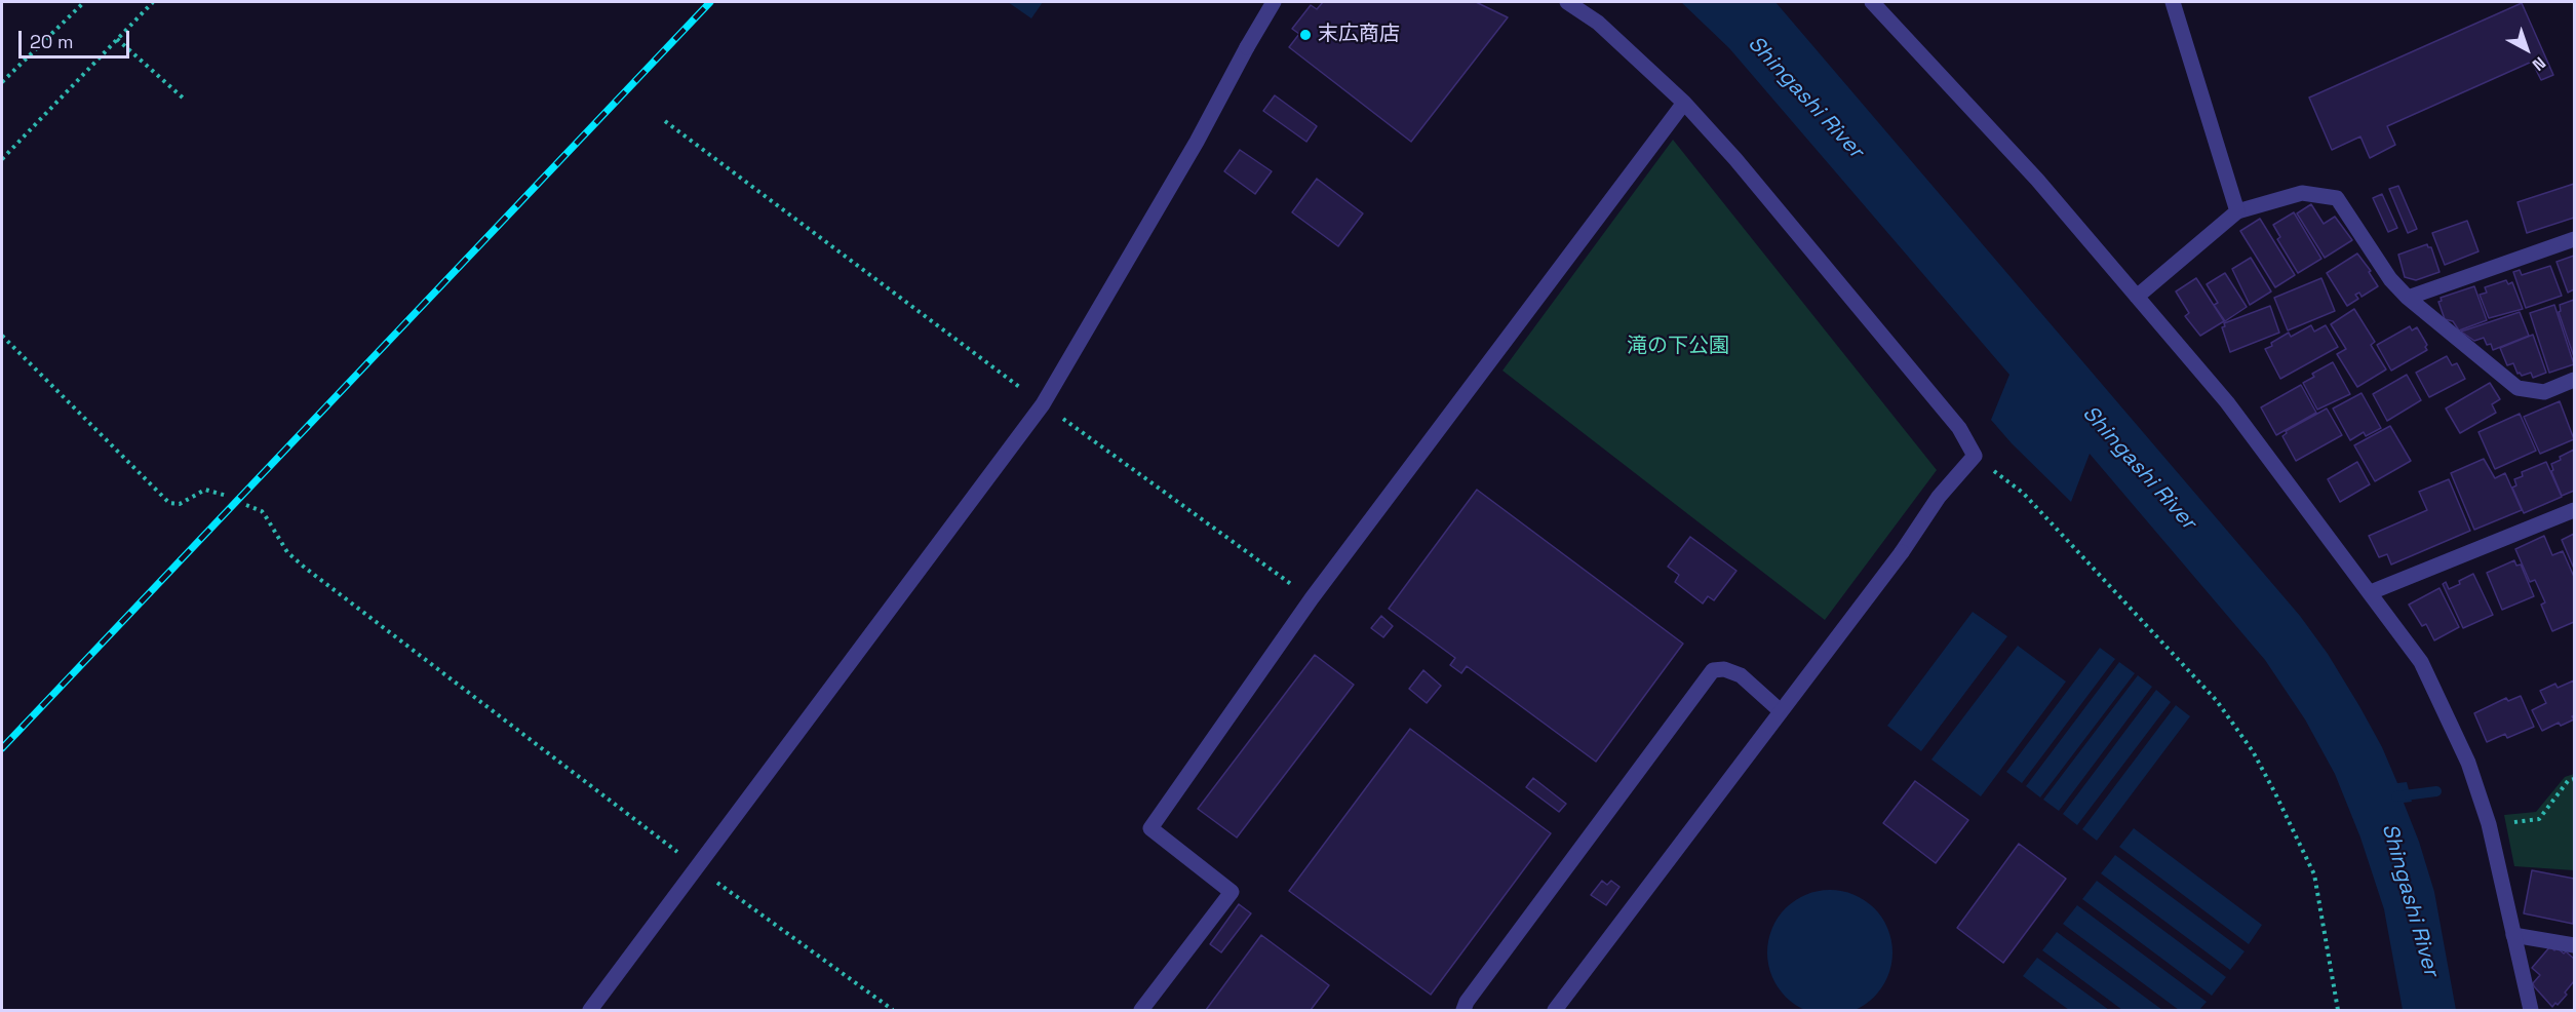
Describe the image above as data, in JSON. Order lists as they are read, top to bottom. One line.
{"water":["Shingashi River"],"parks":["滝の下公園"],"places":["末広商店"],"scale_bar":"20 m","north":"bottom right"}
